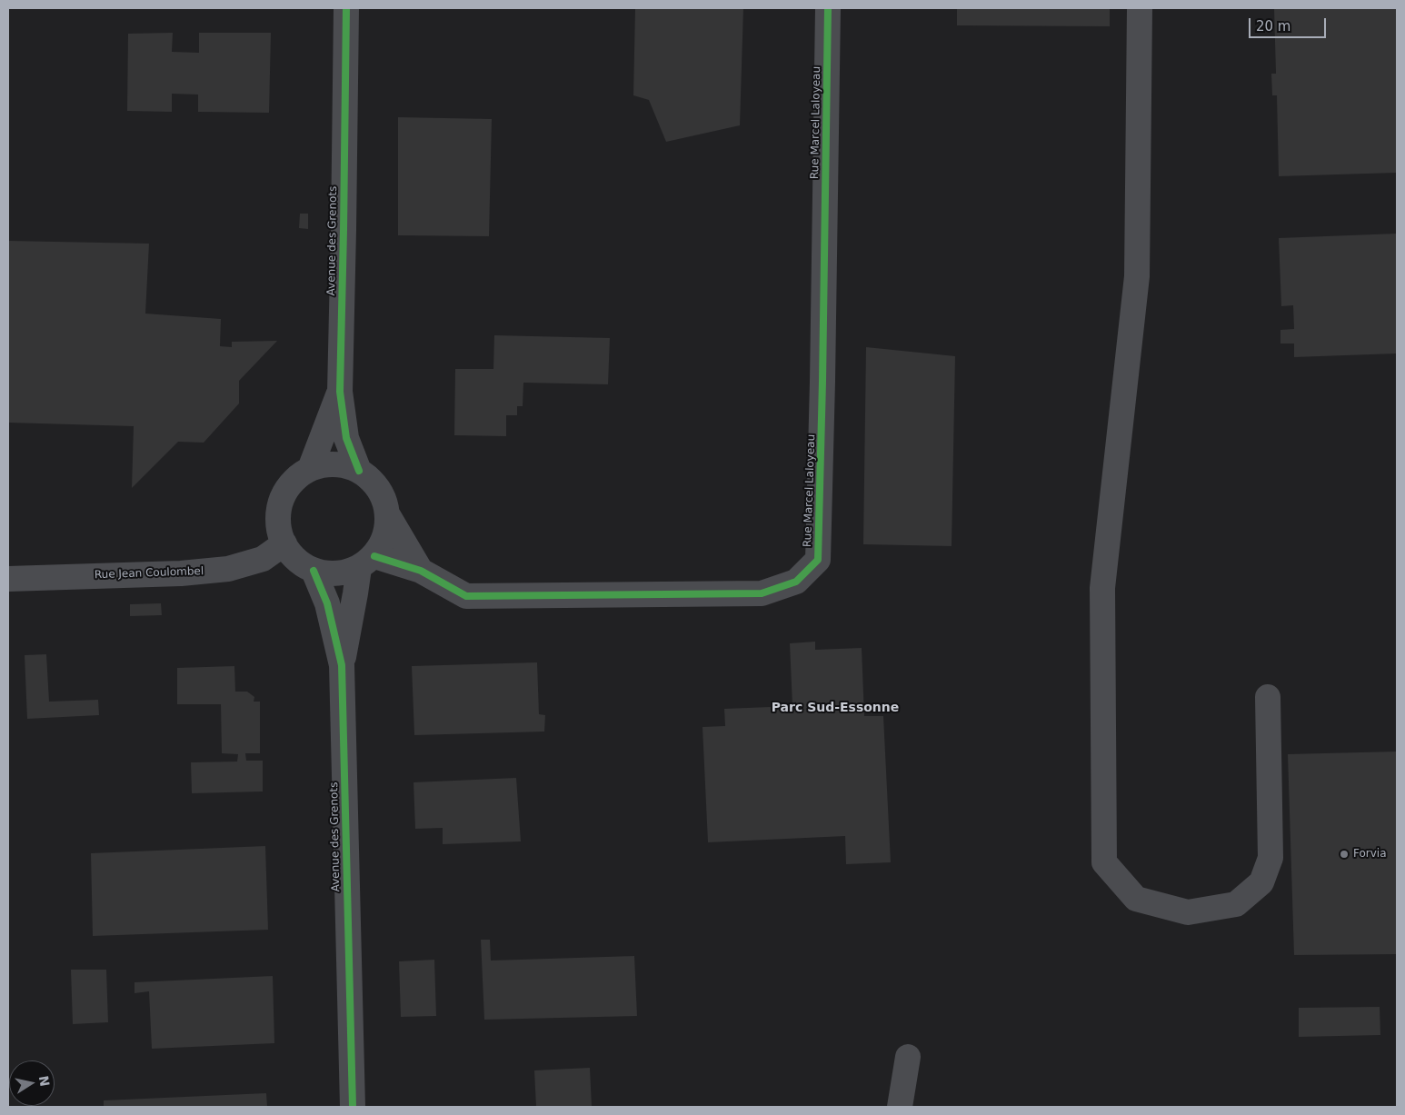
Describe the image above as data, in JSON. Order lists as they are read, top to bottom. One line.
{"streets":{"street":["Rue Marcel Laloyeau","Avenue des Grenots","Rue Jean Coulombel"]},"crossings":[["Rue Marcel Laloyeau","Avenue des Grenots"],["Rue Marcel Laloyeau","Rue Jean Coulombel"],["Avenue des Grenots","Rue Jean Coulombel"]],"districts":["Parc Sud-Essonne"],"places":["Forvia"],"scale_bar":"20 m","north":"right"}
